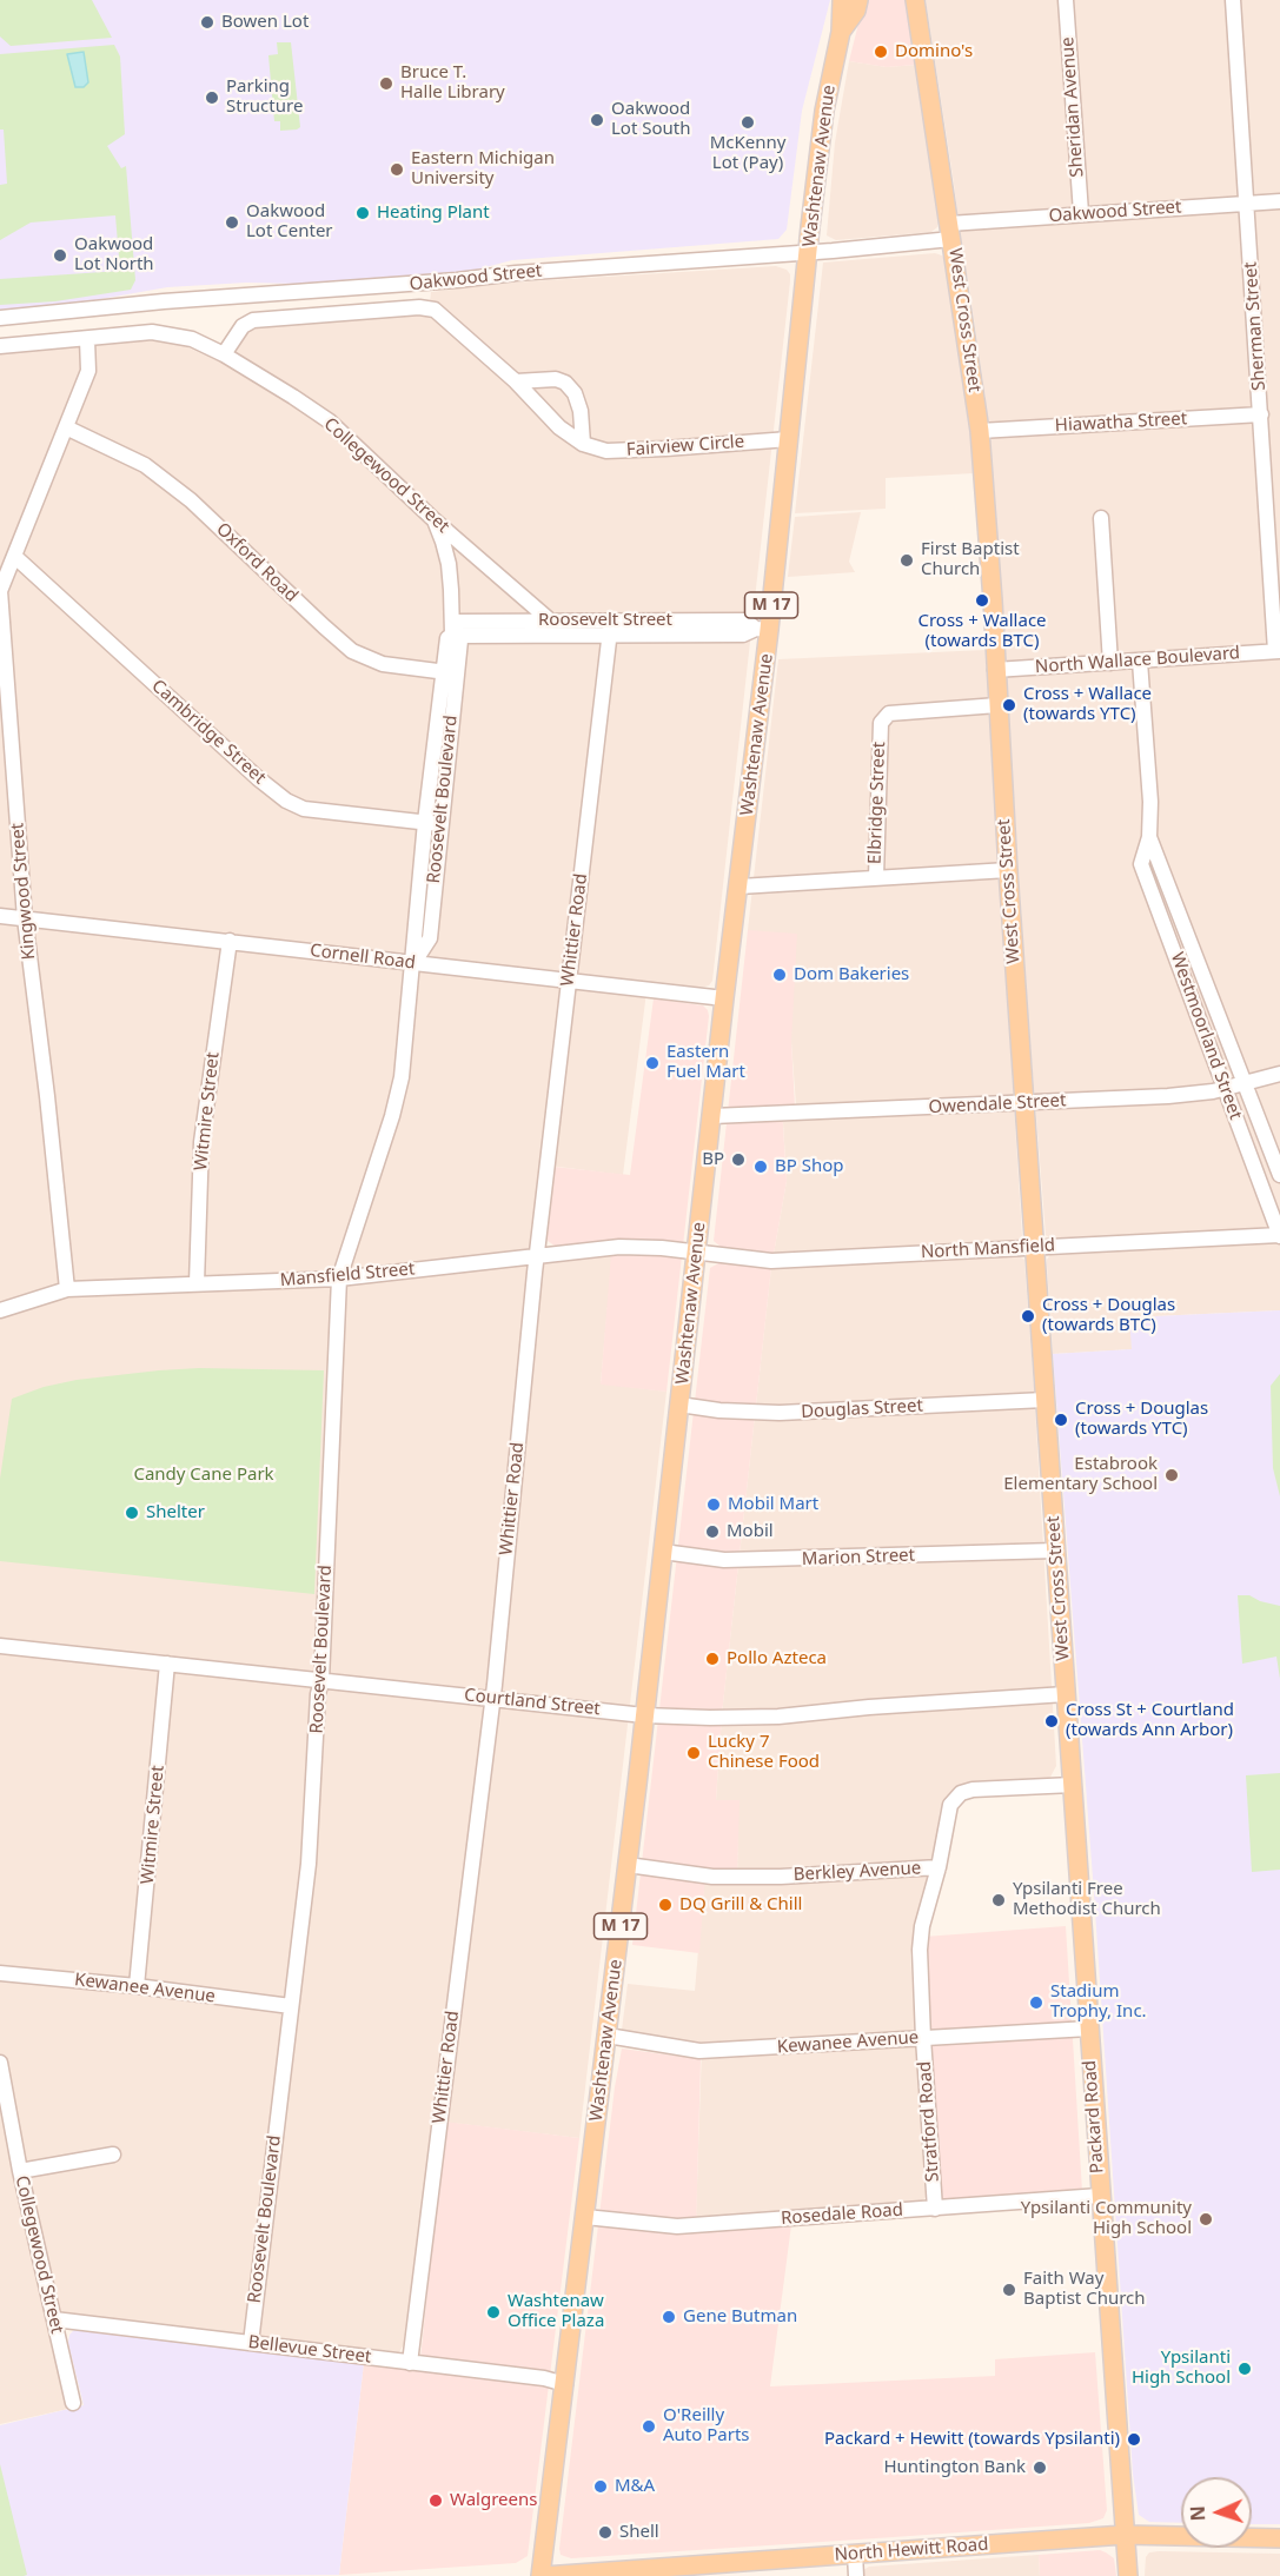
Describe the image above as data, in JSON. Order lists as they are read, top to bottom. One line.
{"streets":{"main road":["Washtenaw Avenue","West Cross Street","M 17","Packard Road","North Hewitt Road"],"street":["Sheridan Avenue","Oakwood Street","Sherman Street","Hiawatha Street","Fairview Circle","Collegewood Street","Oxford Road","Roosevelt Street","North Wallace Boulevard","Cambridge Street","Roosevelt Boulevard","Elbridge Street","Kingwood Street","Whittier Road","Cornell Road","Westmoorland Street","Owendale Street","Witmire Street","North Mansfield","Mansfield Street","Douglas Street","Marion Street","Courtland Street","Berkley Avenue","Kewanee Avenue","Stratford Road","Rosedale Road","Bellevue Street"]},"crossings":[["Sheridan Avenue","Oakwood Street"],["Washtenaw Avenue","Oakwood Street"],["Washtenaw Avenue","Fairview Circle"],["Washtenaw Avenue","Roosevelt Street"],["Washtenaw Avenue","Cornell Road"],["Washtenaw Avenue","Owendale Street"],["Washtenaw Avenue","North Mansfield"],["Washtenaw Avenue","Mansfield Street"],["Washtenaw Avenue","Douglas Street"],["Washtenaw Avenue","Marion Street"],["Washtenaw Avenue","Courtland Street"],["Washtenaw Avenue","Berkley Avenue"],["Washtenaw Avenue","Kewanee Avenue"],["Washtenaw Avenue","Rosedale Road"],["Washtenaw Avenue","Bellevue Street"],["Washtenaw Avenue","North Hewitt Road"],["Oakwood Street","West Cross Street"],["Oakwood Street","Sherman Street"],["Oakwood Street","Fairview Circle"],["Oakwood Street","Collegewood Street"],["West Cross Street","Hiawatha Street"],["West Cross Street","North Wallace Boulevard"],["West Cross Street","Elbridge Street"],["West Cross Street","Owendale Street"],["West Cross Street","North Mansfield"],["West Cross Street","Douglas Street"],["West Cross Street","Marion Street"],["West Cross Street","Courtland Street"],["West Cross Street","Berkley Avenue"],["West Cross Street","Packard Road"],["Sherman Street","Hiawatha Street"],["Sherman Street","North Wallace Boulevard"],["Collegewood Street","Roosevelt Street"],["Collegewood Street","Roosevelt Boulevard"],["Collegewood Street","Kingwood Street"],["Collegewood Street","Bellevue Street"],["Oxford Road","Roosevelt Boulevard"],["Oxford Road","Kingwood Street"],["Roosevelt Street","Roosevelt Boulevard"],["Roosevelt Street","Whittier Road"],["North Wallace Boulevard","Westmoorland Street"],["Cambridge Street","Roosevelt Boulevard"],["Cambridge Street","Kingwood Street"],["Roosevelt Boulevard","Cornell Road"],["Roosevelt Boulevard","Mansfield Street"],["Roosevelt Boulevard","Courtland Street"],["Roosevelt Boulevard","Kewanee Avenue"],["Roosevelt Boulevard","Bellevue Street"],["Kingwood Street","Cornell Road"],["Kingwood Street","Mansfield Street"],["Whittier Road","Cornell Road"],["Whittier Road","Mansfield Street"],["Whittier Road","Courtland Street"],["Whittier Road","Bellevue Street"],["Cornell Road","Witmire Street"],["Westmoorland Street","Owendale Street"],["Westmoorland Street","North Mansfield"],["Witmire Street","Mansfield Street"],["Witmire Street","Courtland Street"],["Witmire Street","Kewanee Avenue"],["North Mansfield","Mansfield Street"],["Berkley Avenue","Packard Road"],["Berkley Avenue","Stratford Road"],["Kewanee Avenue","Packard Road"],["Kewanee Avenue","Stratford Road"],["Packard Road","Rosedale Road"],["Packard Road","North Hewitt Road"],["Stratford Road","Rosedale Road"]],"parks":["Candy Cane Park"],"places":["Bowen Lot","Domino's","Bruce T. Halle Library","Parking Structure","Oakwood Lot South","McKenny Lot (Pay)","Eastern Michigan University","Heating Plant","Oakwood Lot Center","Oakwood Lot North","First Baptist Church","Cross + Wallace (towards BTC)","Cross + Wallace (towards YTC)","Dom Bakeries","Eastern Fuel Mart","BP","BP Shop","Cross + Douglas (towards BTC)","Cross + Douglas (towards YTC)","Estabrook Elementary School","Mobil Mart","Shelter","Mobil","Pollo Azteca","Cross St + Courtland (towards Ann Arbor)","Lucky 7 Chinese Food","Ypsilanti Free Methodist Church","DQ Grill & Chill","Stadium Trophy, Inc.","Ypsilanti Community High School","Faith Way Baptist Church","Washtenaw Office Plaza","Gene Butman","Ypsilanti High School","O'Reilly Auto Parts","Packard + Hewitt (towards Ypsilanti)","Huntington Bank","M&A","Walgreens","Shell"],"north":"left"}
